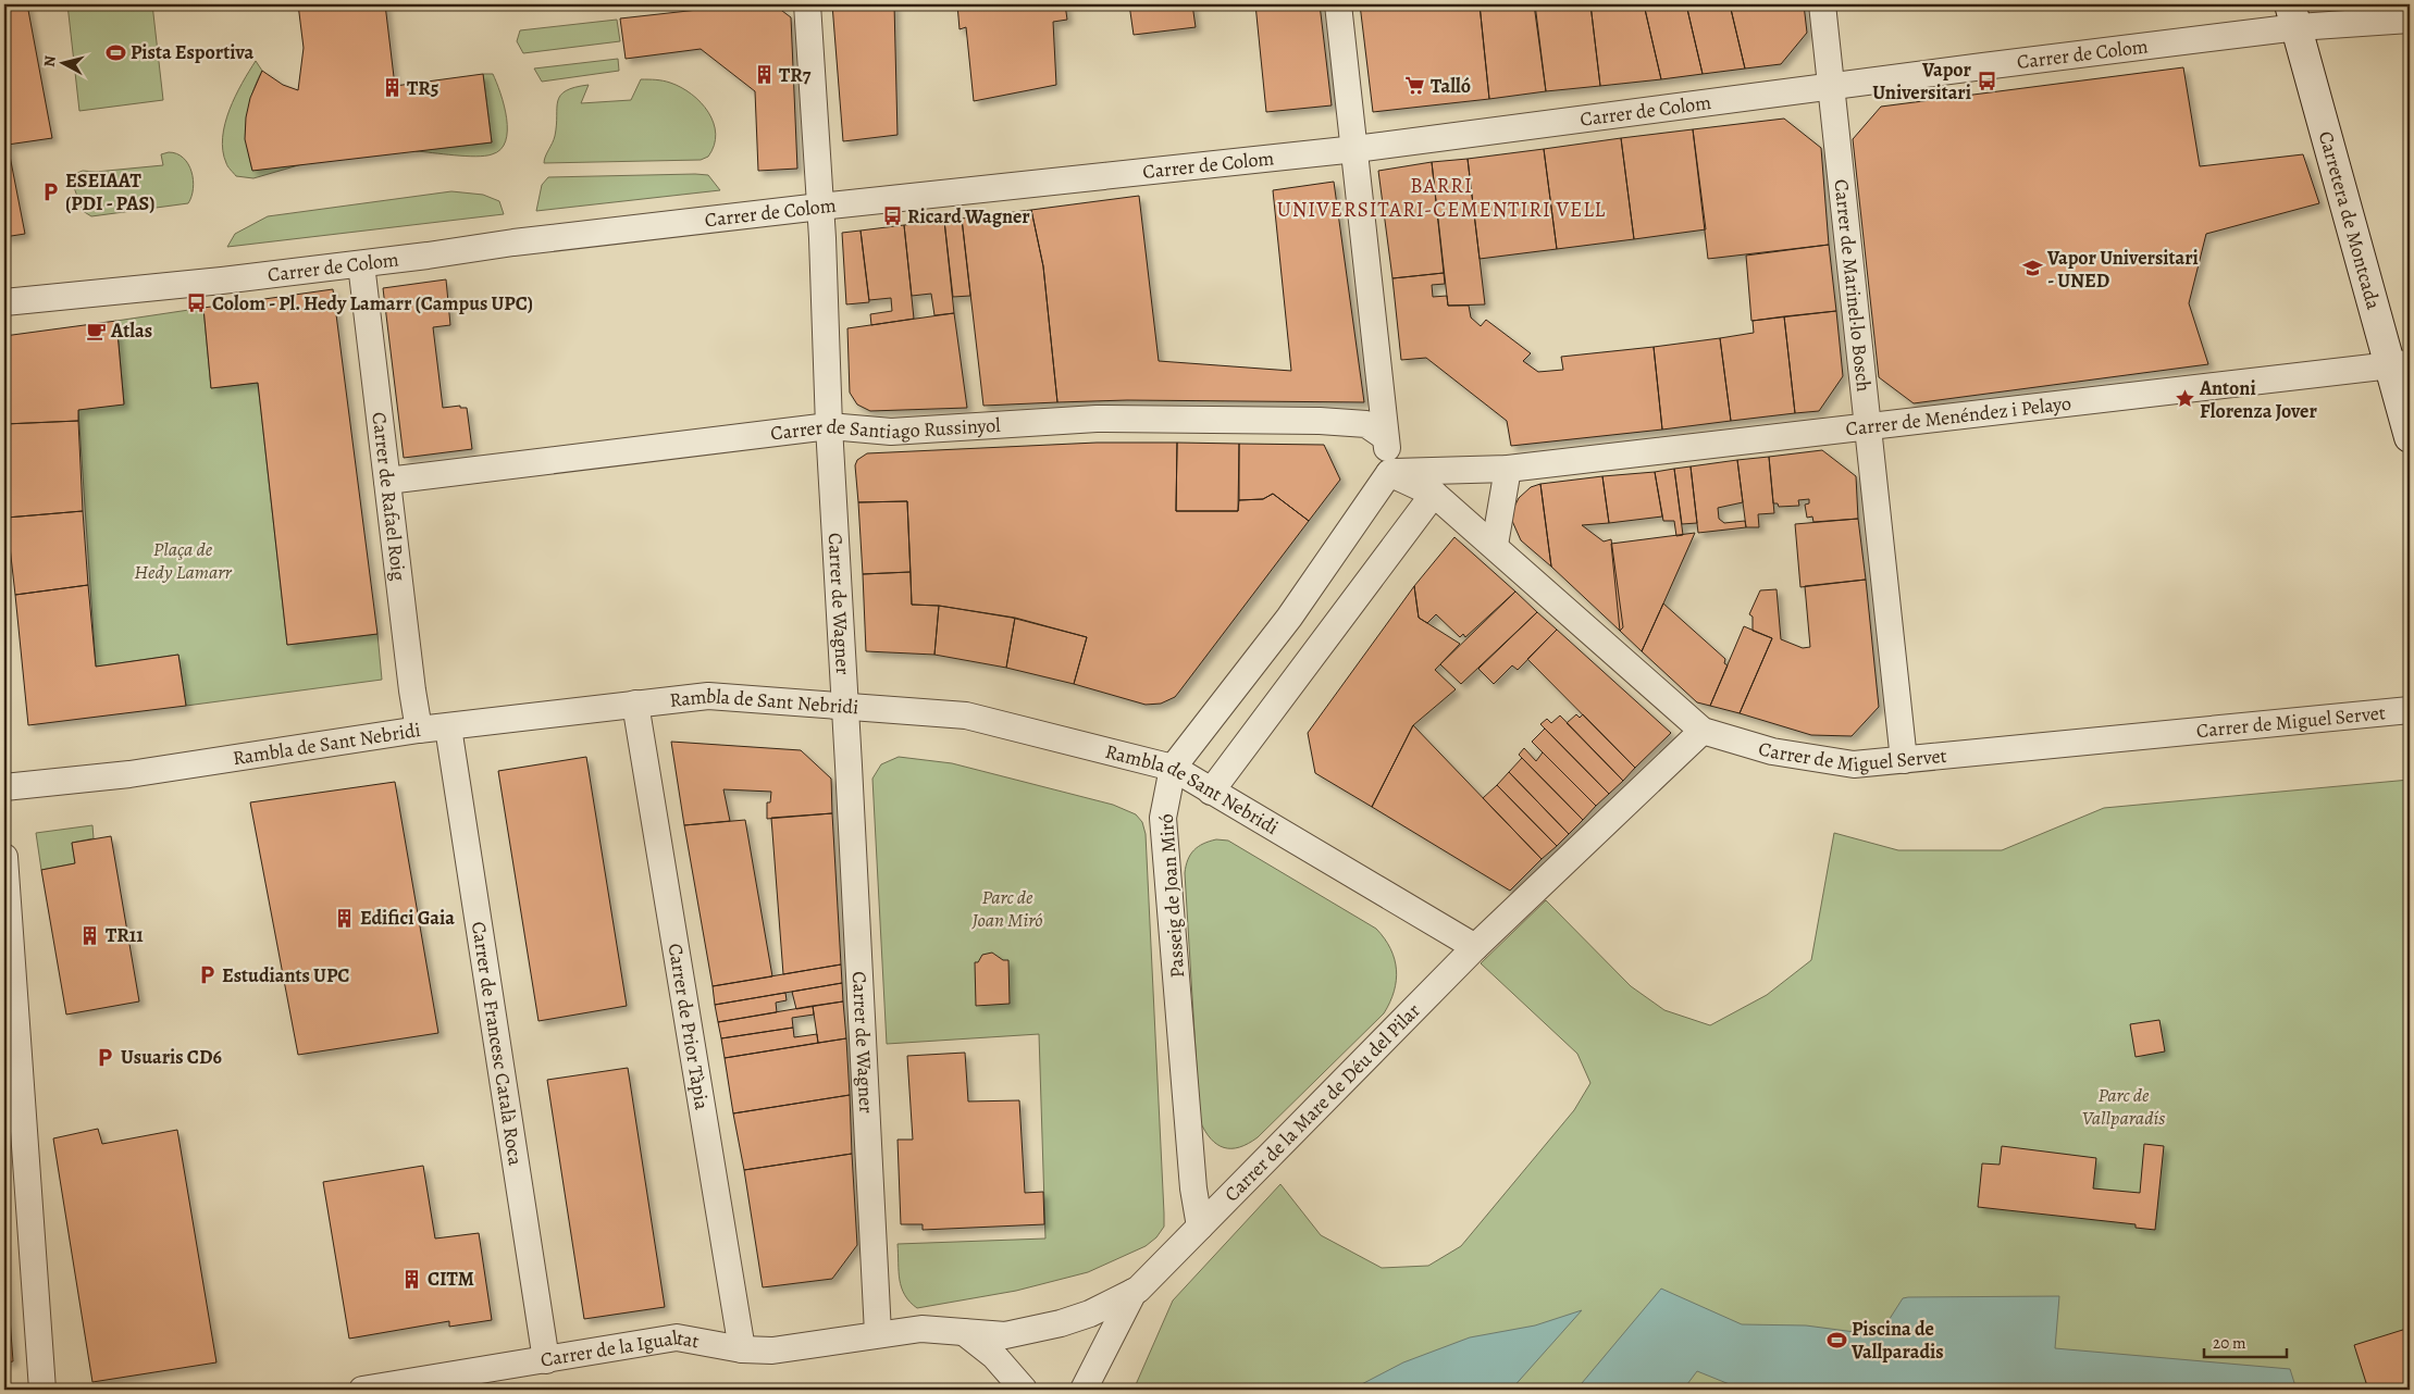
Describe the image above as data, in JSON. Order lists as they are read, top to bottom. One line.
{"streets":{"street":["Carrer de Colom","Carretera de Montcada","Carrer de Marinel·lo Bosch","Carrer de Menéndez i Pelayo","Carrer de Santiago Russinyol","Carrer de Rafael Roig","Carrer de Wagner","Rambla de Sant Nebridi","Carrer de Miguel Servet","Passeig de Joan Miró","Carrer de Prior Tàpia","Carrer de Francesc Català Roca","Carrer de la Mare de Déu del Pilar","Carrer de la Igualtat"]},"crossings":[["Carrer de Colom","Carretera de Montcada"],["Carrer de Colom","Carrer de Marinel·lo Bosch"],["Carrer de Colom","Carrer de Rafael Roig"],["Carrer de Colom","Carrer de Wagner"],["Carretera de Montcada","Carrer de Menéndez i Pelayo"],["Carrer de Marinel·lo Bosch","Carrer de Menéndez i Pelayo"],["Carrer de Marinel·lo Bosch","Carrer de Miguel Servet"],["Carrer de Menéndez i Pelayo","Carrer de Miguel Servet"],["Carrer de Menéndez i Pelayo","Passeig de Joan Miró"],["Carrer de Santiago Russinyol","Carrer de Rafael Roig"],["Carrer de Santiago Russinyol","Carrer de Wagner"],["Carrer de Rafael Roig","Rambla de Sant Nebridi"],["Carrer de Wagner","Rambla de Sant Nebridi"],["Carrer de Wagner","Carrer de la Mare de Déu del Pilar"],["Carrer de Wagner","Carrer de la Igualtat"],["Rambla de Sant Nebridi","Passeig de Joan Miró"],["Rambla de Sant Nebridi","Carrer de Prior Tàpia"],["Rambla de Sant Nebridi","Carrer de Francesc Català Roca"],["Rambla de Sant Nebridi","Carrer de la Mare de Déu del Pilar"],["Carrer de Miguel Servet","Passeig de Joan Miró"],["Carrer de Miguel Servet","Carrer de la Mare de Déu del Pilar"],["Passeig de Joan Miró","Carrer de la Mare de Déu del Pilar"],["Carrer de Prior Tàpia","Carrer de la Igualtat"],["Carrer de Francesc Català Roca","Carrer de la Igualtat"],["Carrer de la Mare de Déu del Pilar","Carrer de la Igualtat"]],"districts":["BARRI UNIVERSITARI-CEMENTIRI VELL"],"parks":["Plaça de Hedy Lamarr","Parc de Joan Miró","Parc de Vallparadís"],"places":{"sports":["Pista Esportiva","Piscina de Vallparadis"],"building":["TR7","TR5","Edifici Gaia","TR11","CITM"],"bus stop":["Vapor Universitari","Ricard Wagner","Colom - Pl. Hedy Lamarr (Campus UPC)"],"supermarket":["Talló"],"parking":["ESEIAAT (PDI - PAS)","Estudiants UPC","Usuaris CD6"],"school or university":["Vapor Universitari - UNED"],"cafe":["Atlas"],"place":["Antoni Florenza Jover"]},"scale_bar":"20 m","north":"left"}
